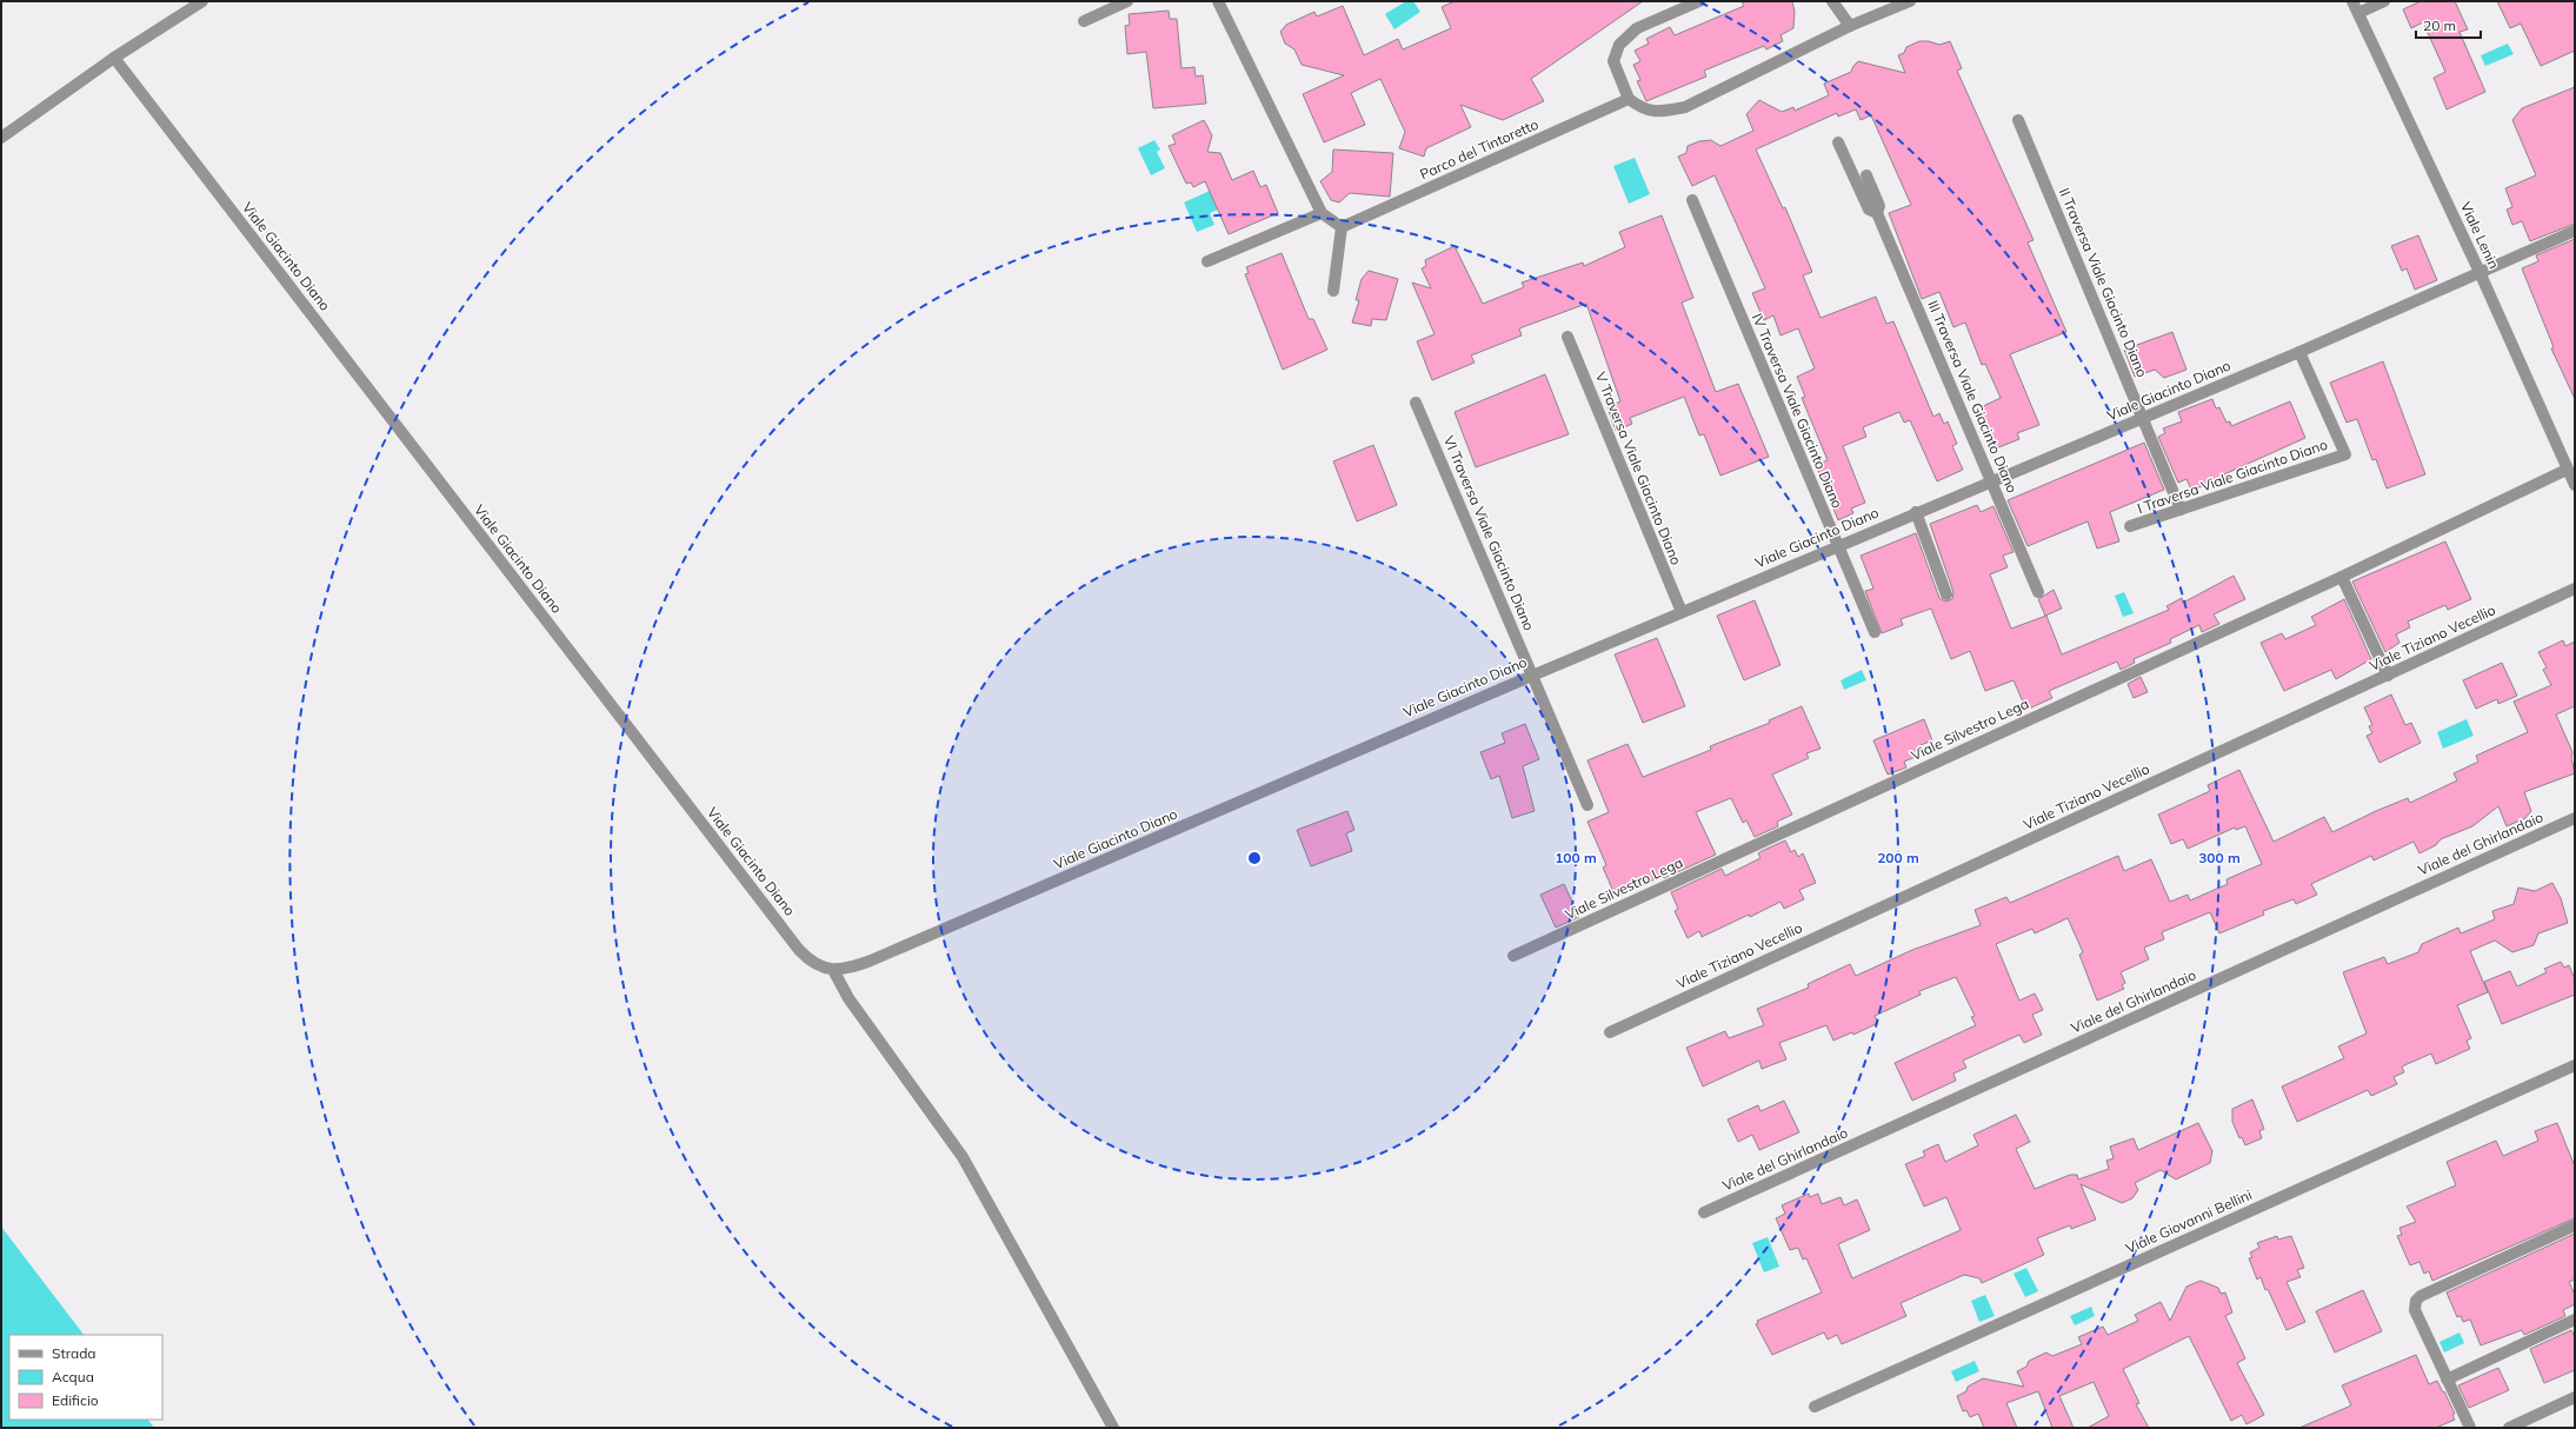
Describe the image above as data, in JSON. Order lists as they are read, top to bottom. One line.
{"streets":{"street":["Parco del Tintoretto","Viale Lenin","Viale Giacinto Diano","II Traversa Viale Giacinto Diano","III Traversa Viale Giacinto Diano","IV Traversa Viale Giacinto Diano","V Traversa Viale Giacinto Diano","I Traversa Viale Giacinto Diano","VI Traversa Viale Giacinto Diano","Viale Tiziano Vecellio","Viale Silvestro Lega","Viale del Ghirlandaio","Viale Giovanni Bellini"]},"crossings":[["Viale Lenin","Viale Giacinto Diano"],["Viale Lenin","Viale Silvestro Lega"],["Viale Giacinto Diano","II Traversa Viale Giacinto Diano"],["Viale Giacinto Diano","III Traversa Viale Giacinto Diano"],["Viale Giacinto Diano","IV Traversa Viale Giacinto Diano"],["Viale Giacinto Diano","V Traversa Viale Giacinto Diano"],["Viale Giacinto Diano","I Traversa Viale Giacinto Diano"],["Viale Giacinto Diano","VI Traversa Viale Giacinto Diano"],["II Traversa Viale Giacinto Diano","I Traversa Viale Giacinto Diano"]],"legend":["Strada","Acqua","Edificio"],"scale_bar":"20 m","rings":["100 m","200 m","300 m"]}
